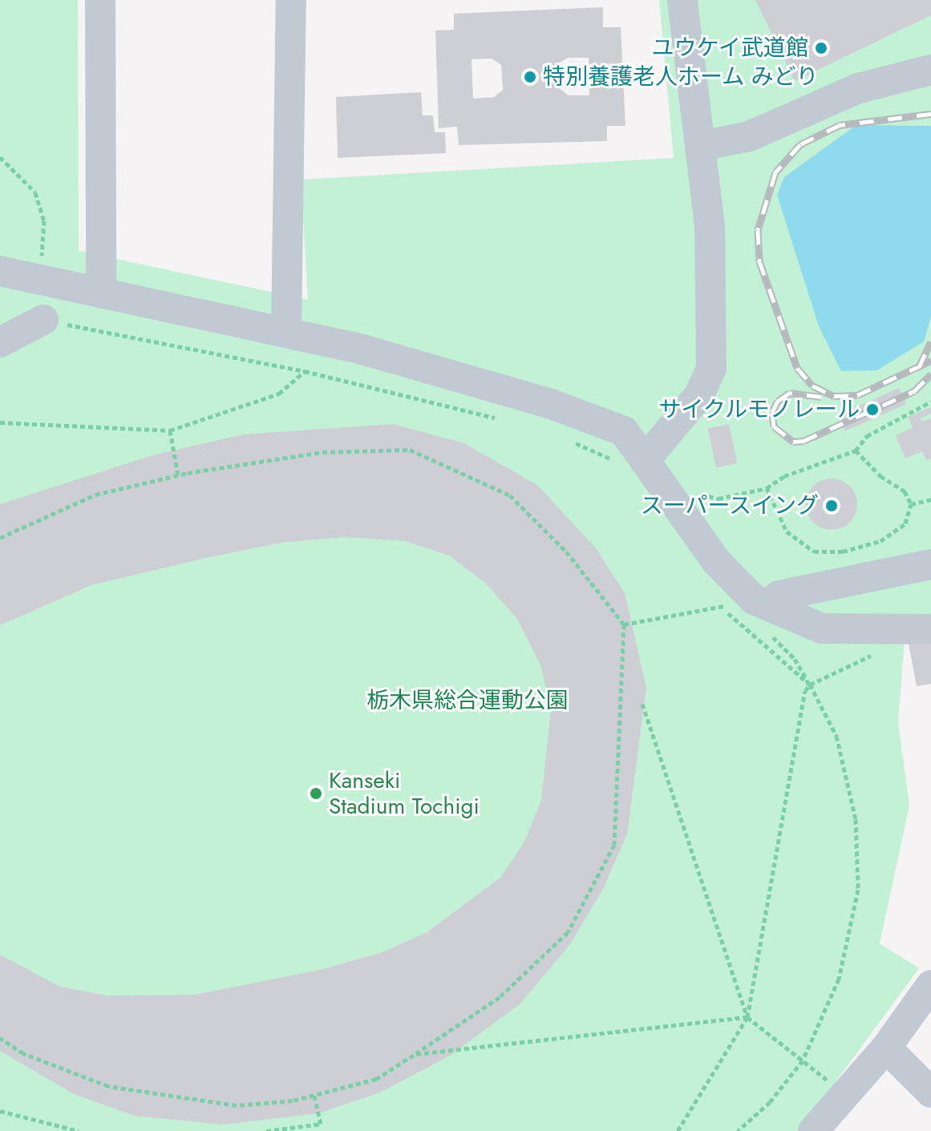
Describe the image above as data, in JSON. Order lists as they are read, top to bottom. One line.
{"parks":["栃木県総合運動公園"],"places":["ユウケイ武道館","特別養護老人ホーム みどり","サイクルモノレール","スーパースイング","Kanseki Stadium Tochigi"]}
